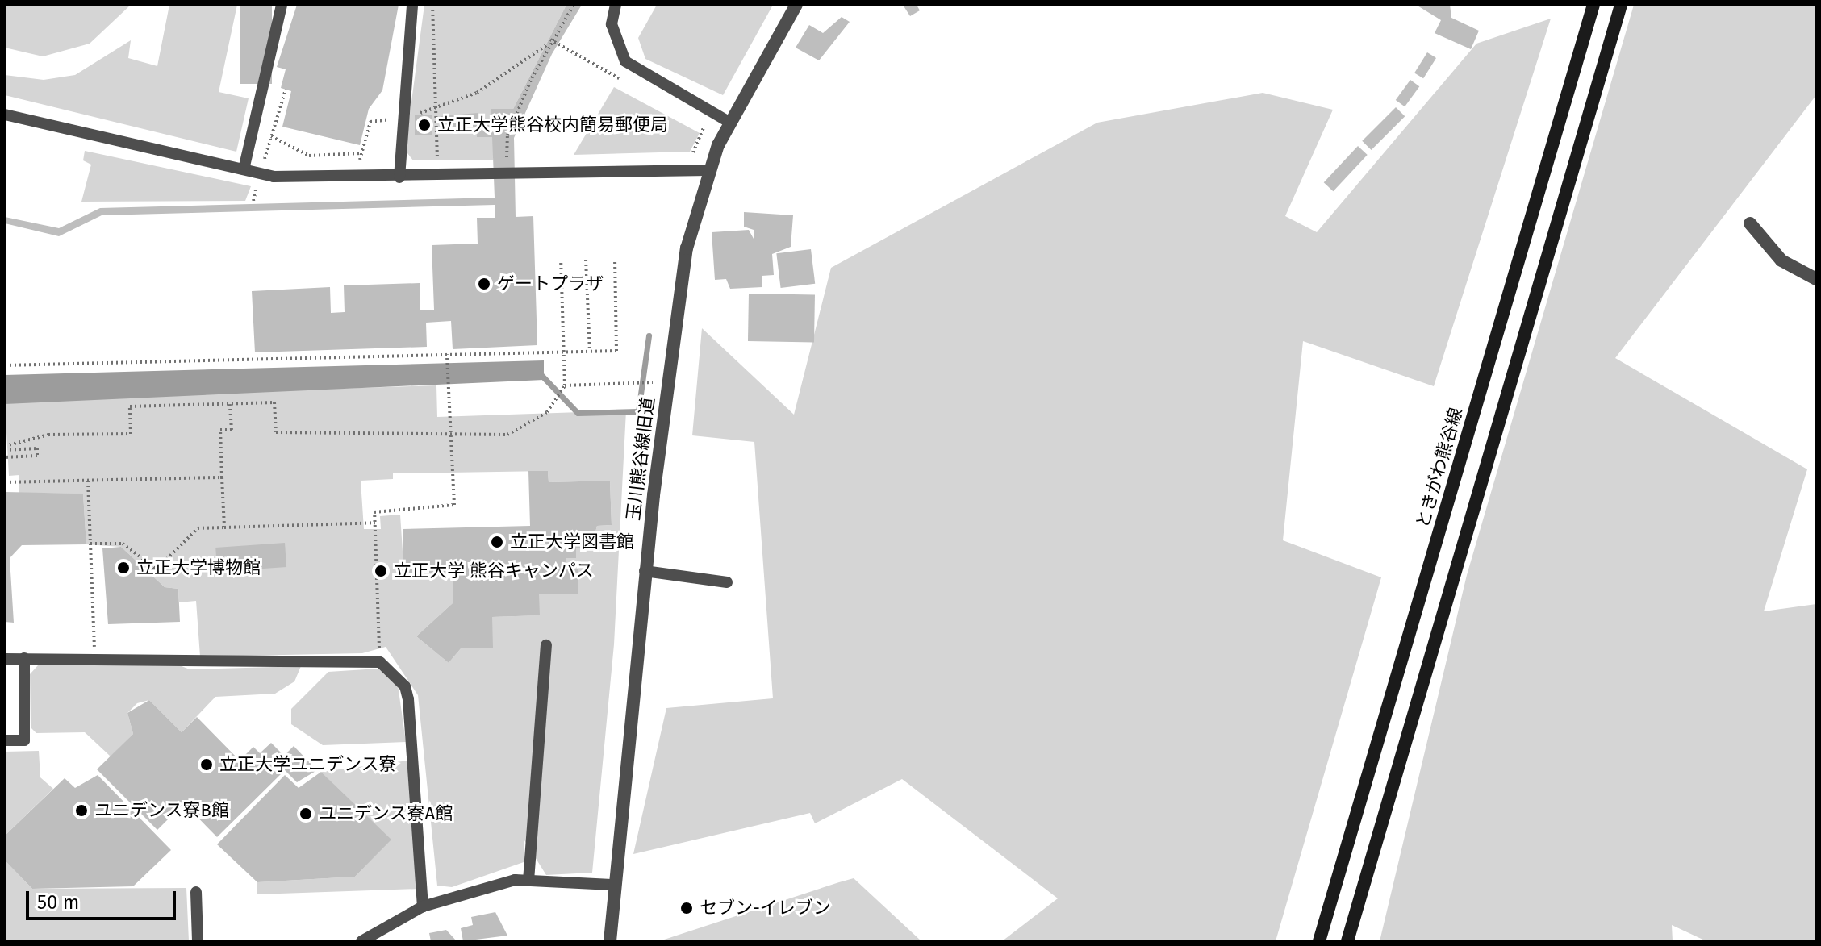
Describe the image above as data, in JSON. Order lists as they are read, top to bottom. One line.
{"streets":{"main road":["ときがわ熊谷線"],"street":["玉川熊谷線旧道"]},"places":["立正大学熊谷校内簡易郵便局","ゲートプラザ","立正大学図書館","立正大学博物館","立正大学 熊谷キャンパス","立正大学ユニデンス寮","ユニデンス寮B館","ユニデンス寮A館","セブン-イレブン"],"scale_bar":"50 m"}
